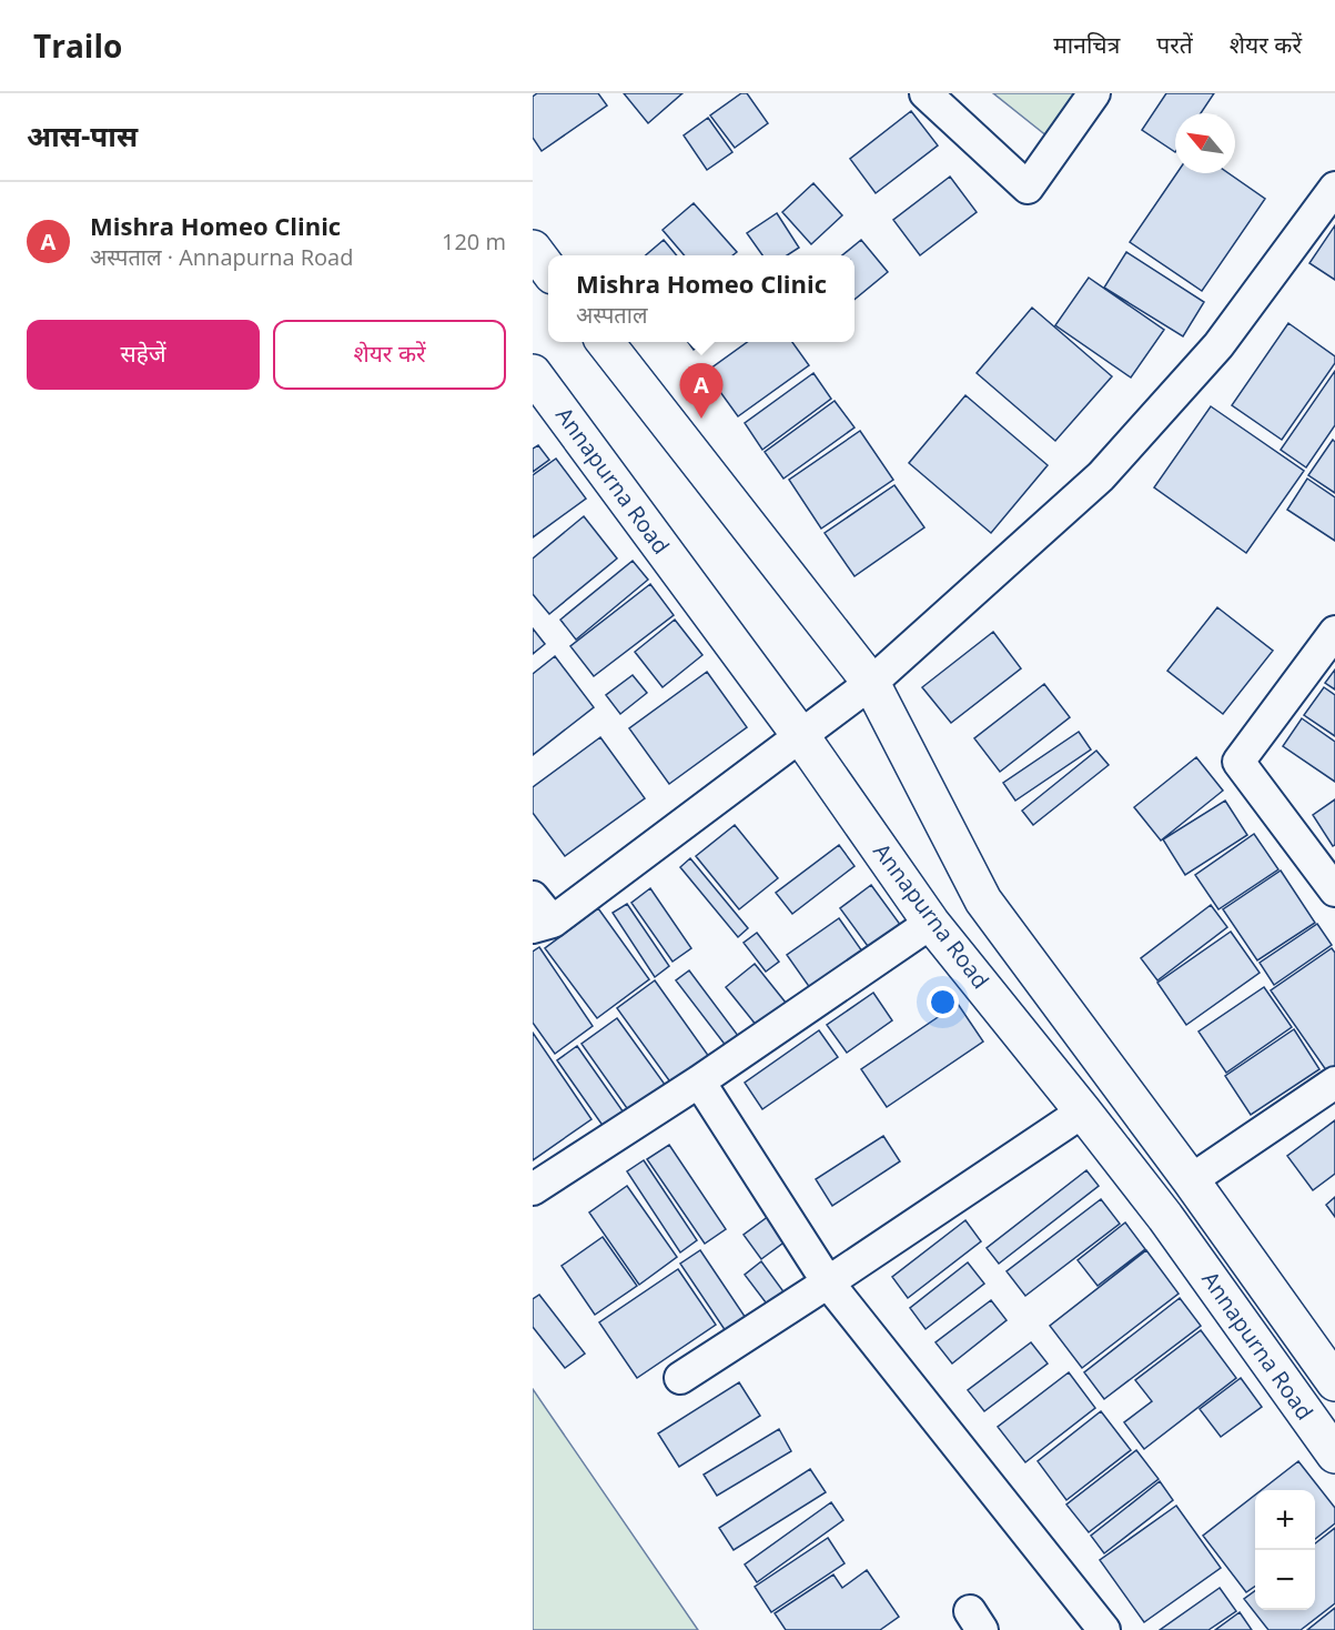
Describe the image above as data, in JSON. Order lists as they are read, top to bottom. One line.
{"streets":{"main road":["Annapurna Road"]},"north":"top left","page":{"header":"Trailo","nav":["मानचित्र","परतें","शेयर करें"],"heading":"आस-पास","list":[{"mark":"A","name":"Mishra Homeo Clinic","note":"अस्पताल · Annapurna Road","value":"120 m"}],"popup":["Mishra Homeo Clinic","अस्पताल"],"buttons":["सहेजें","शेयर करें"],"pins":"A","map_buttons":["+","−"]}}
